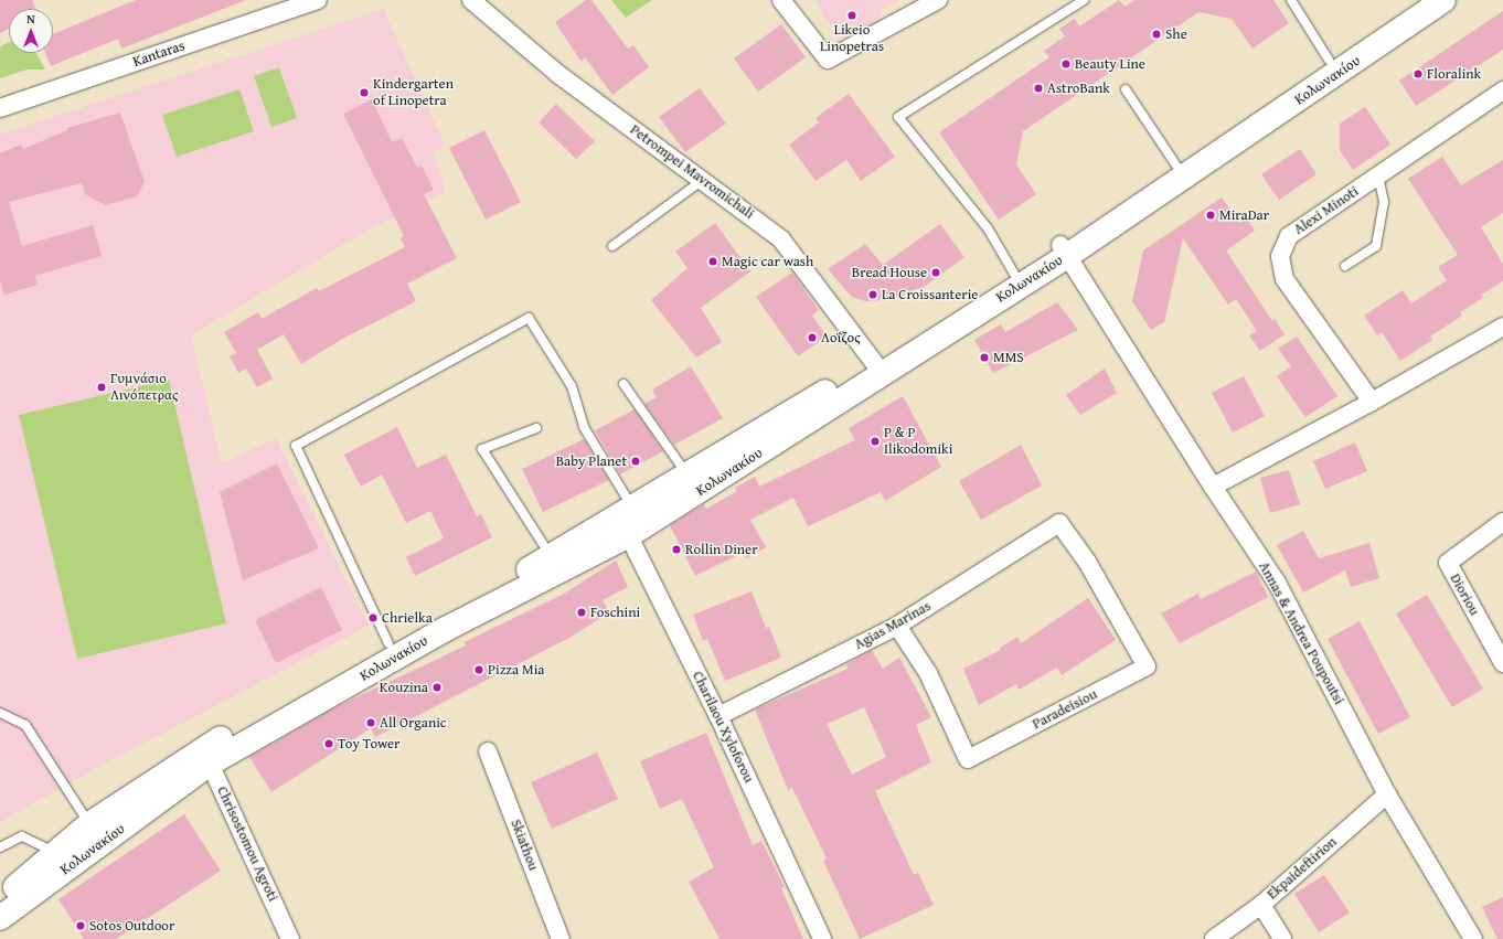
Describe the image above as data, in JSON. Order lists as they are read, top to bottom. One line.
{"streets":{"main road":["Κολωνακίου"],"street":["Kantaras","Petrompei Mavromichali","Alexi Minoti","Dioriou","Agias Marinas","Annas & Andrea Poupoutsi","Paradeisiou","Charilaou Xyloforou","Chrisostomou Agroti","Skiathou","Ekpaideftirion"]},"crossings":[["Κολωνακίου","Petrompei Mavromichali"],["Κολωνακίου","Annas & Andrea Poupoutsi"],["Κολωνακίου","Charilaou Xyloforou"],["Κολωνακίου","Chrisostomou Agroti"],["Agias Marinas","Paradeisiou"],["Agias Marinas","Charilaou Xyloforou"],["Annas & Andrea Poupoutsi","Ekpaideftirion"]],"places":["Likeio Linopetras","She","Beauty Line","Floralink","AstroBank","Kindergarten of Linopetra","MiraDar","Magic car wash","Bread House","La Croissanterie","Λοΐζος","MMS","Γυμνάσιο Λινόπετρας","P & P Ilikodomiki","Baby Planet","Rollin Diner","Foschini","Chrielka","Pizza Mia","Kouzina","All Organic","Toy Tower","Sotos Outdoor"],"north":"top"}
